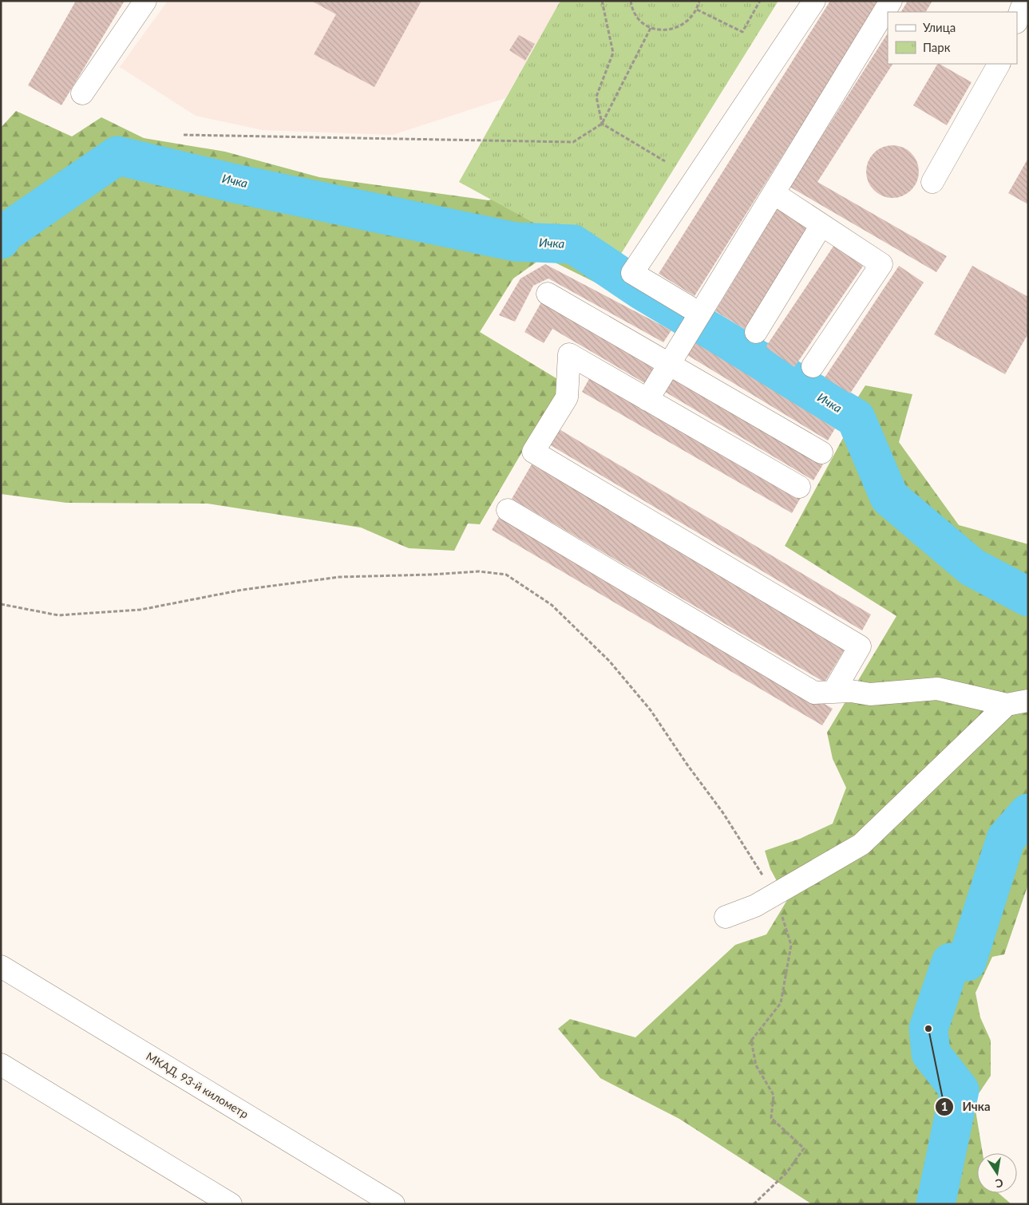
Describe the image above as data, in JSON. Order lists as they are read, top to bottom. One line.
{"streets":{"main road":["МКАД, 93-й километр"]},"water":["Ичка"],"places":["Ичка"],"legend":["Улица","Парк"],"north":"bottom"}
